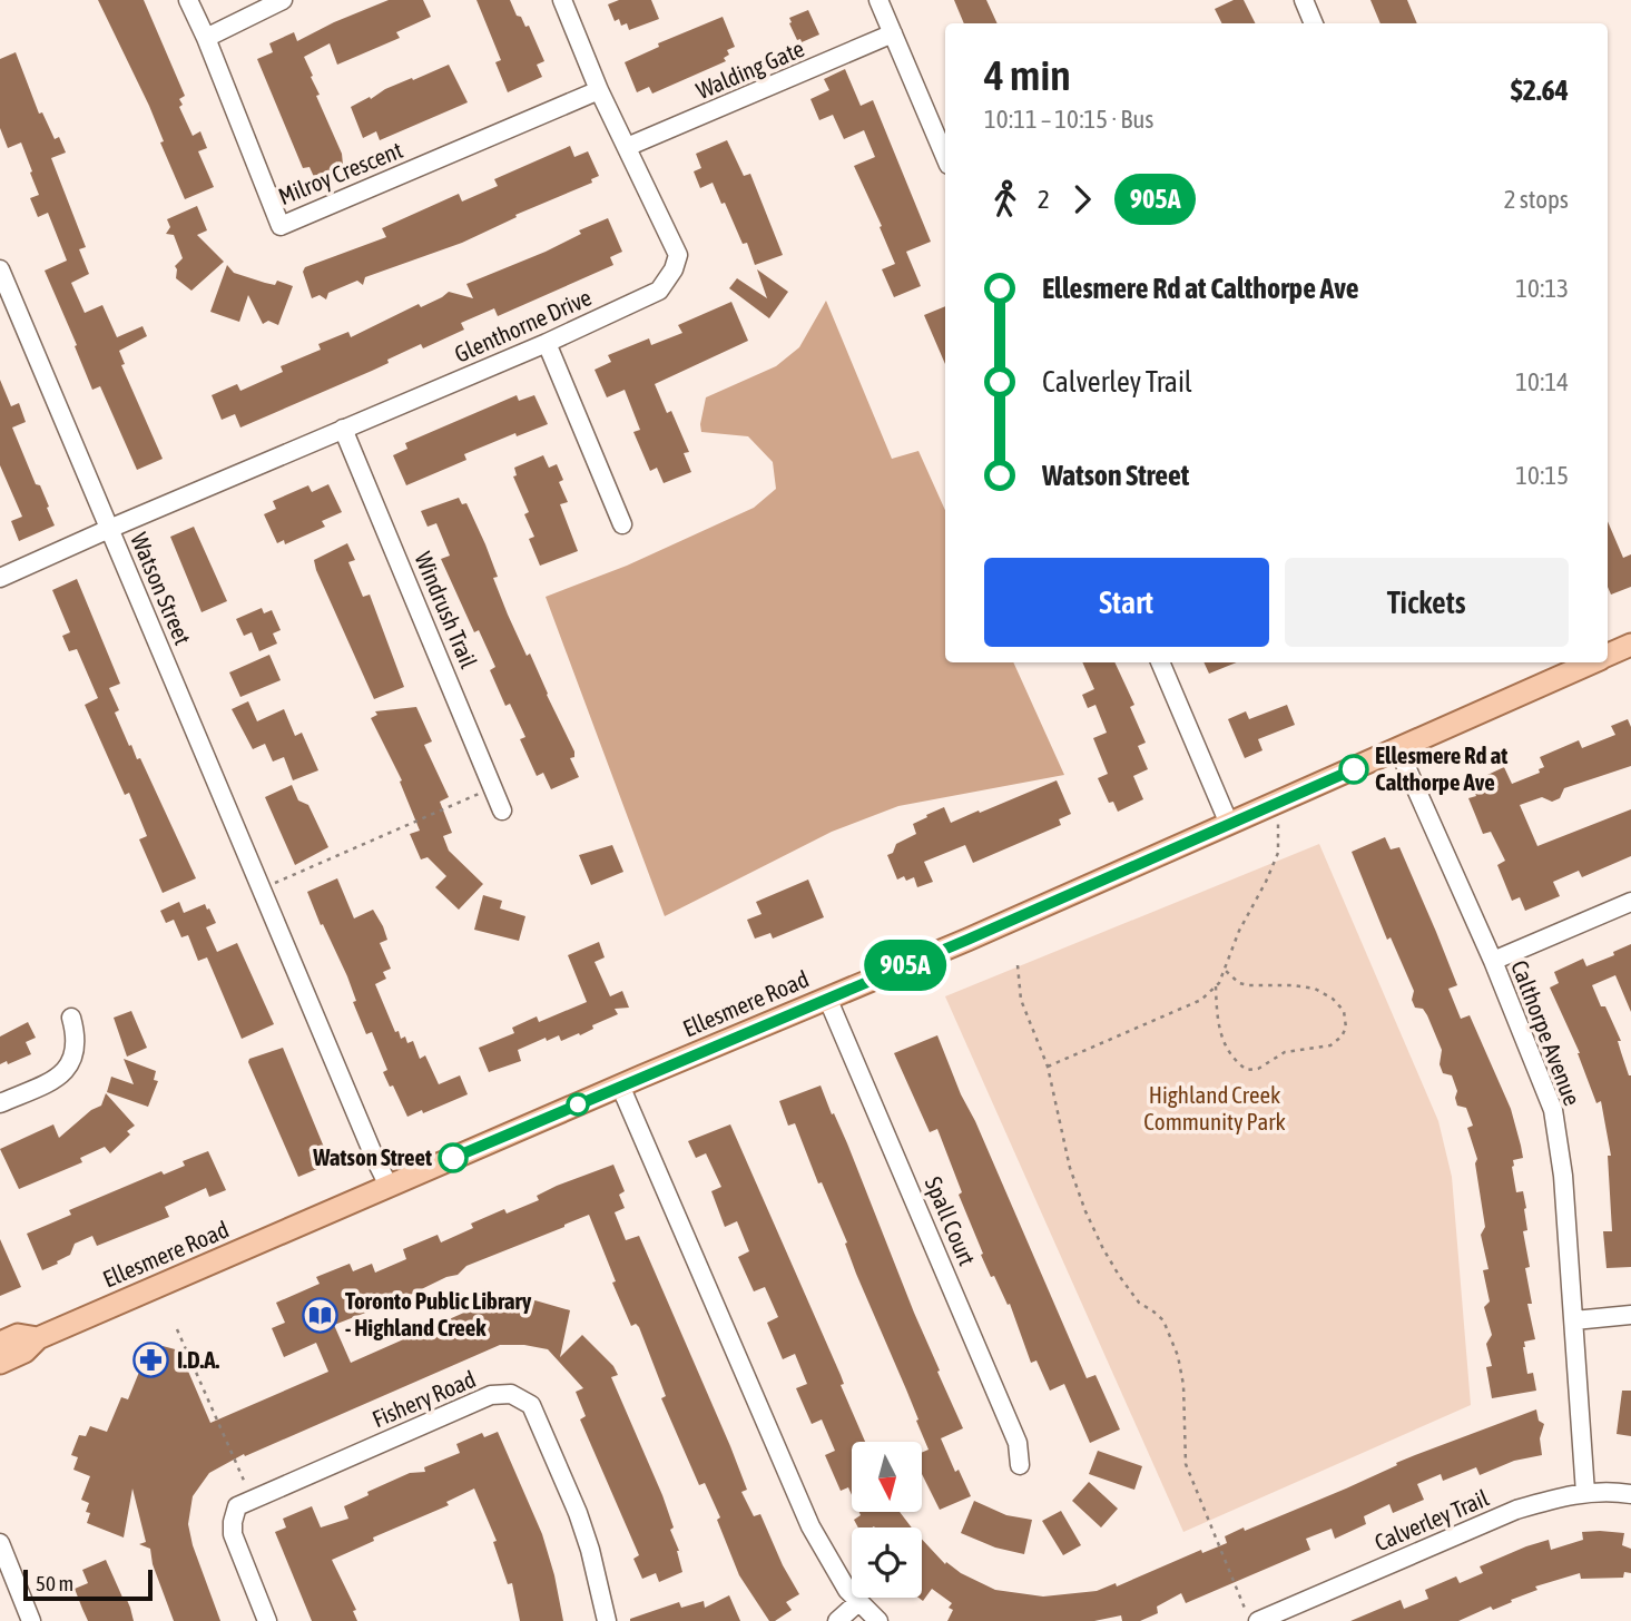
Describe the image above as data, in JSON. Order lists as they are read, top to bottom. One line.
{"streets":{"main road":["Ellesmere Road"],"street":["Walding Gate","Milroy Crescent","Glenthorne Drive","Watson Street","Windrush Trail","Calthorpe Avenue","Spall Court","Fishery Road","Calverley Trail"]},"crossings":[["Walding Gate","Glenthorne Drive"],["Milroy Crescent","Glenthorne Drive"],["Glenthorne Drive","Watson Street"],["Glenthorne Drive","Windrush Trail"],["Watson Street","Ellesmere Road"],["Ellesmere Road","Calthorpe Avenue"],["Ellesmere Road","Spall Court"],["Calthorpe Avenue","Calverley Trail"]],"parks":["Highland Creek Community Park"],"places":{"other":["Ellesmere Rd at Calthorpe Ave","Watson Street"],"library":["Toronto Public Library - Highland Creek"],"pharmacy":["I.D.A."]},"lines":["bus line 905A"],"scale_bar":"50 m","north":"bottom","page":{"on_map":"905A","heading":["4 min","10:11 – 10:15 · Bus","$2.64"],"legs":["2","905A","2 stops"],"list":[{"name":"Ellesmere Rd at Calthorpe Ave","value":"10:13"},{"name":"Calverley Trail","value":"10:14"},{"name":"Watson Street","value":"10:15"}],"buttons":["Start","Tickets"],"scale":"50 m"}}
